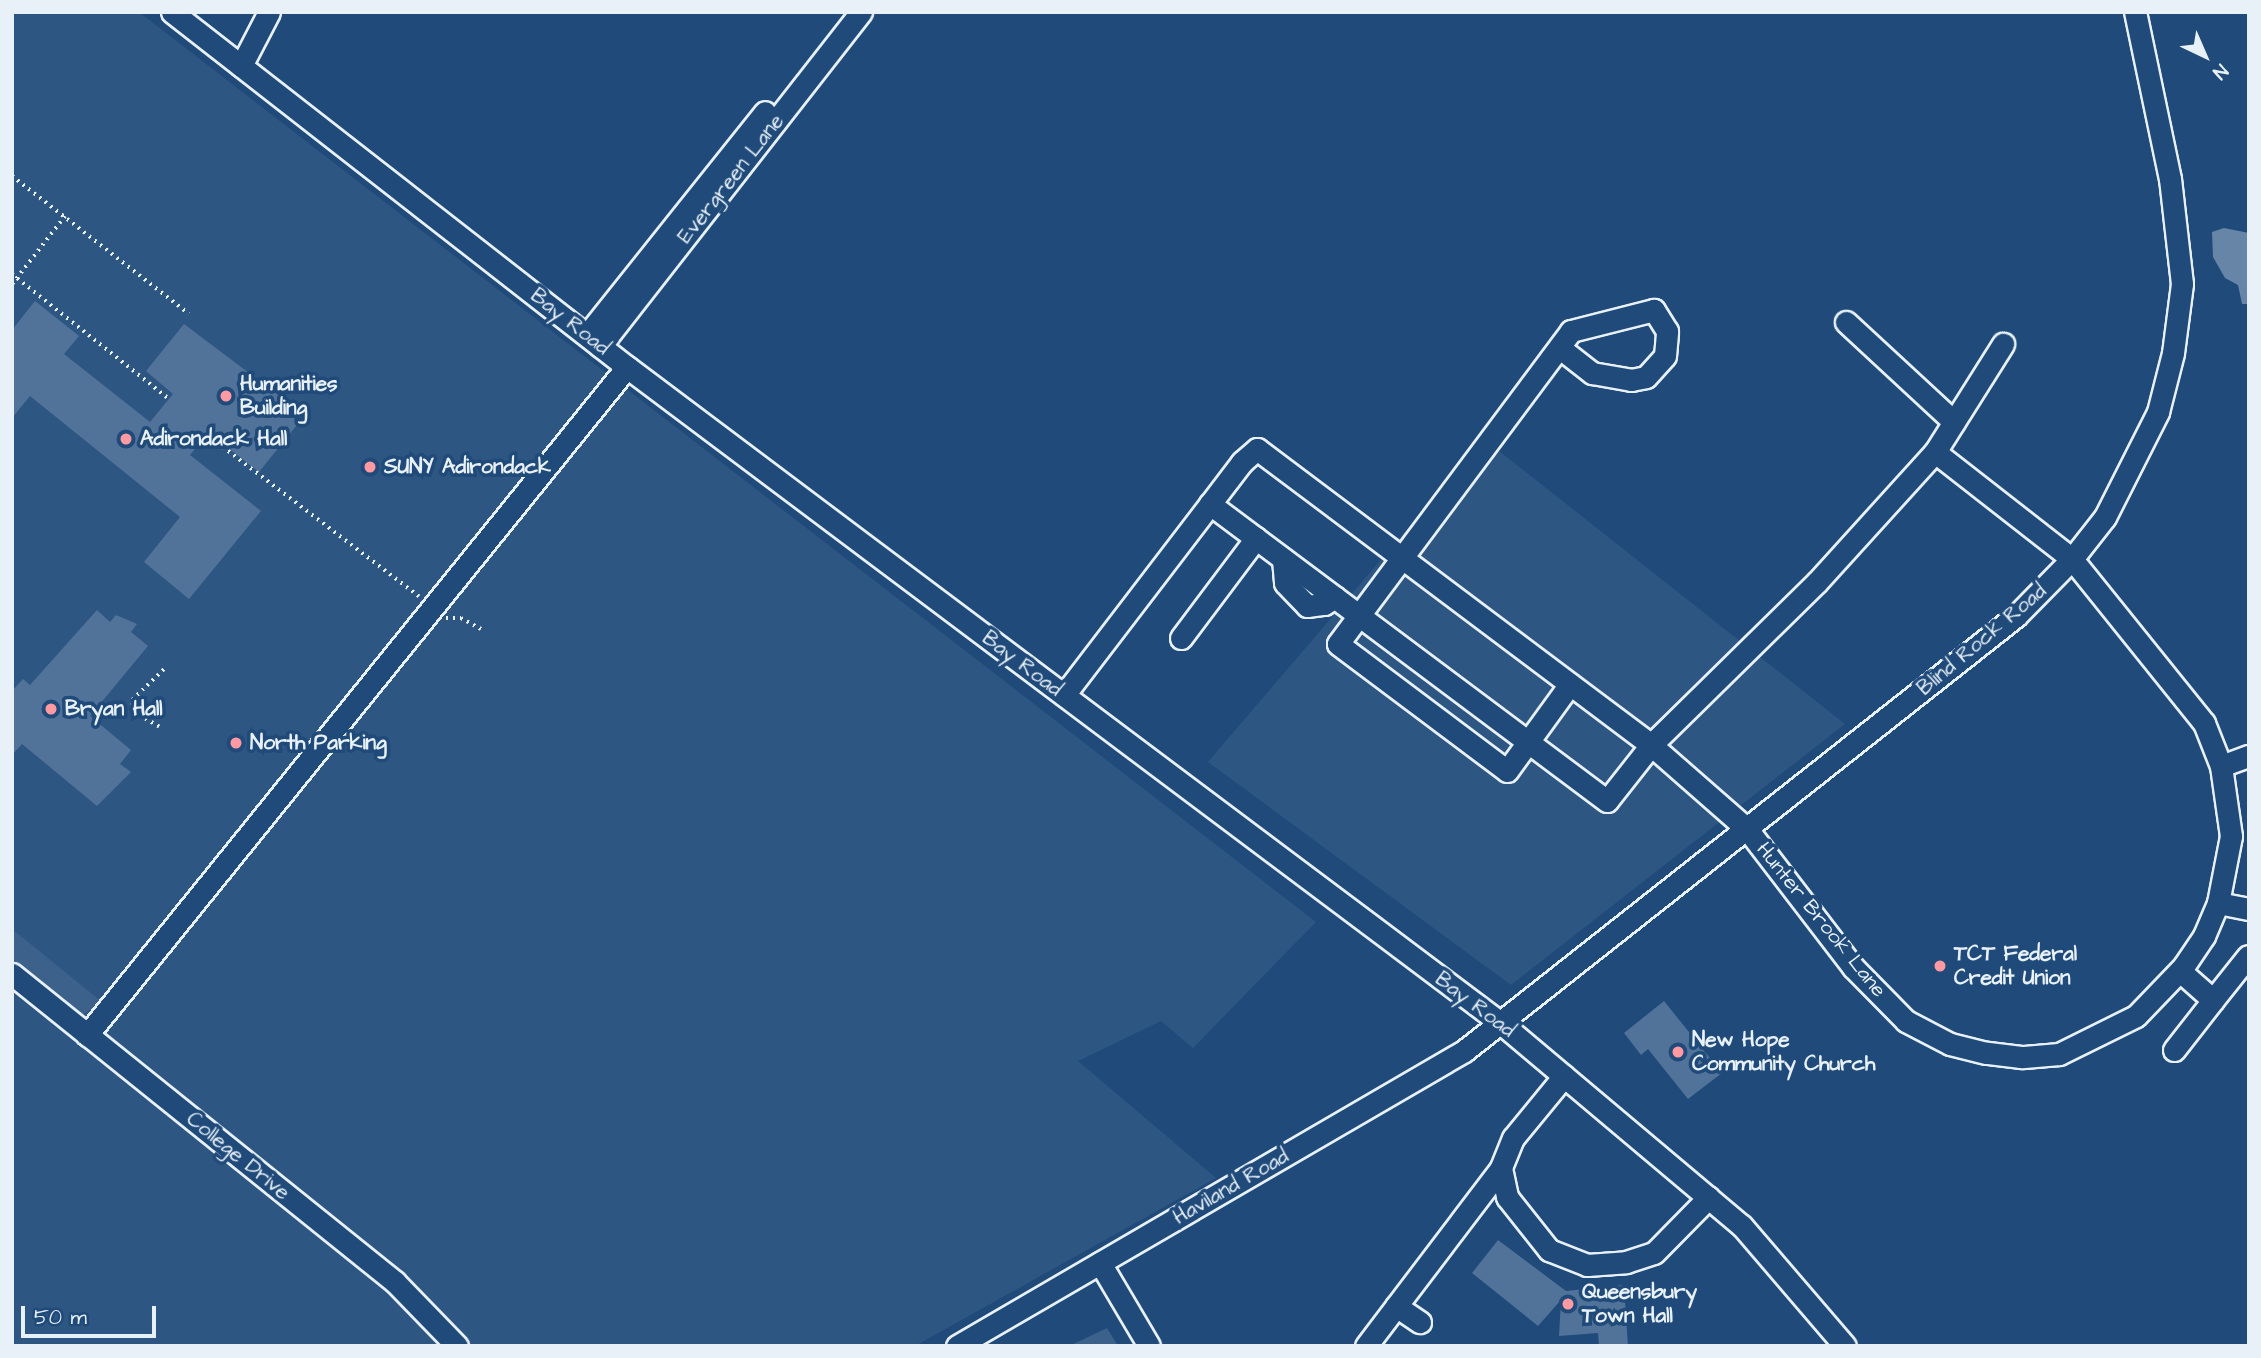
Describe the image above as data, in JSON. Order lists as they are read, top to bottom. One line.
{"streets":{"street":["Evergreen Lane","Bay Road","Blind Rock Road","Hunter Brook Lane","College Drive","Haviland Road"]},"crossings":[["Evergreen Lane","Bay Road"],["Bay Road","Blind Rock Road"],["Bay Road","Haviland Road"],["Blind Rock Road","Hunter Brook Lane"],["Blind Rock Road","Haviland Road"]],"places":["Humanities Building","Adirondack Hall","SUNY Adirondack","Bryan Hall","North Parking","TCT Federal Credit Union","New Hope Community Church","Queensbury Town Hall"],"scale_bar":"50 m","north":"bottom right"}
